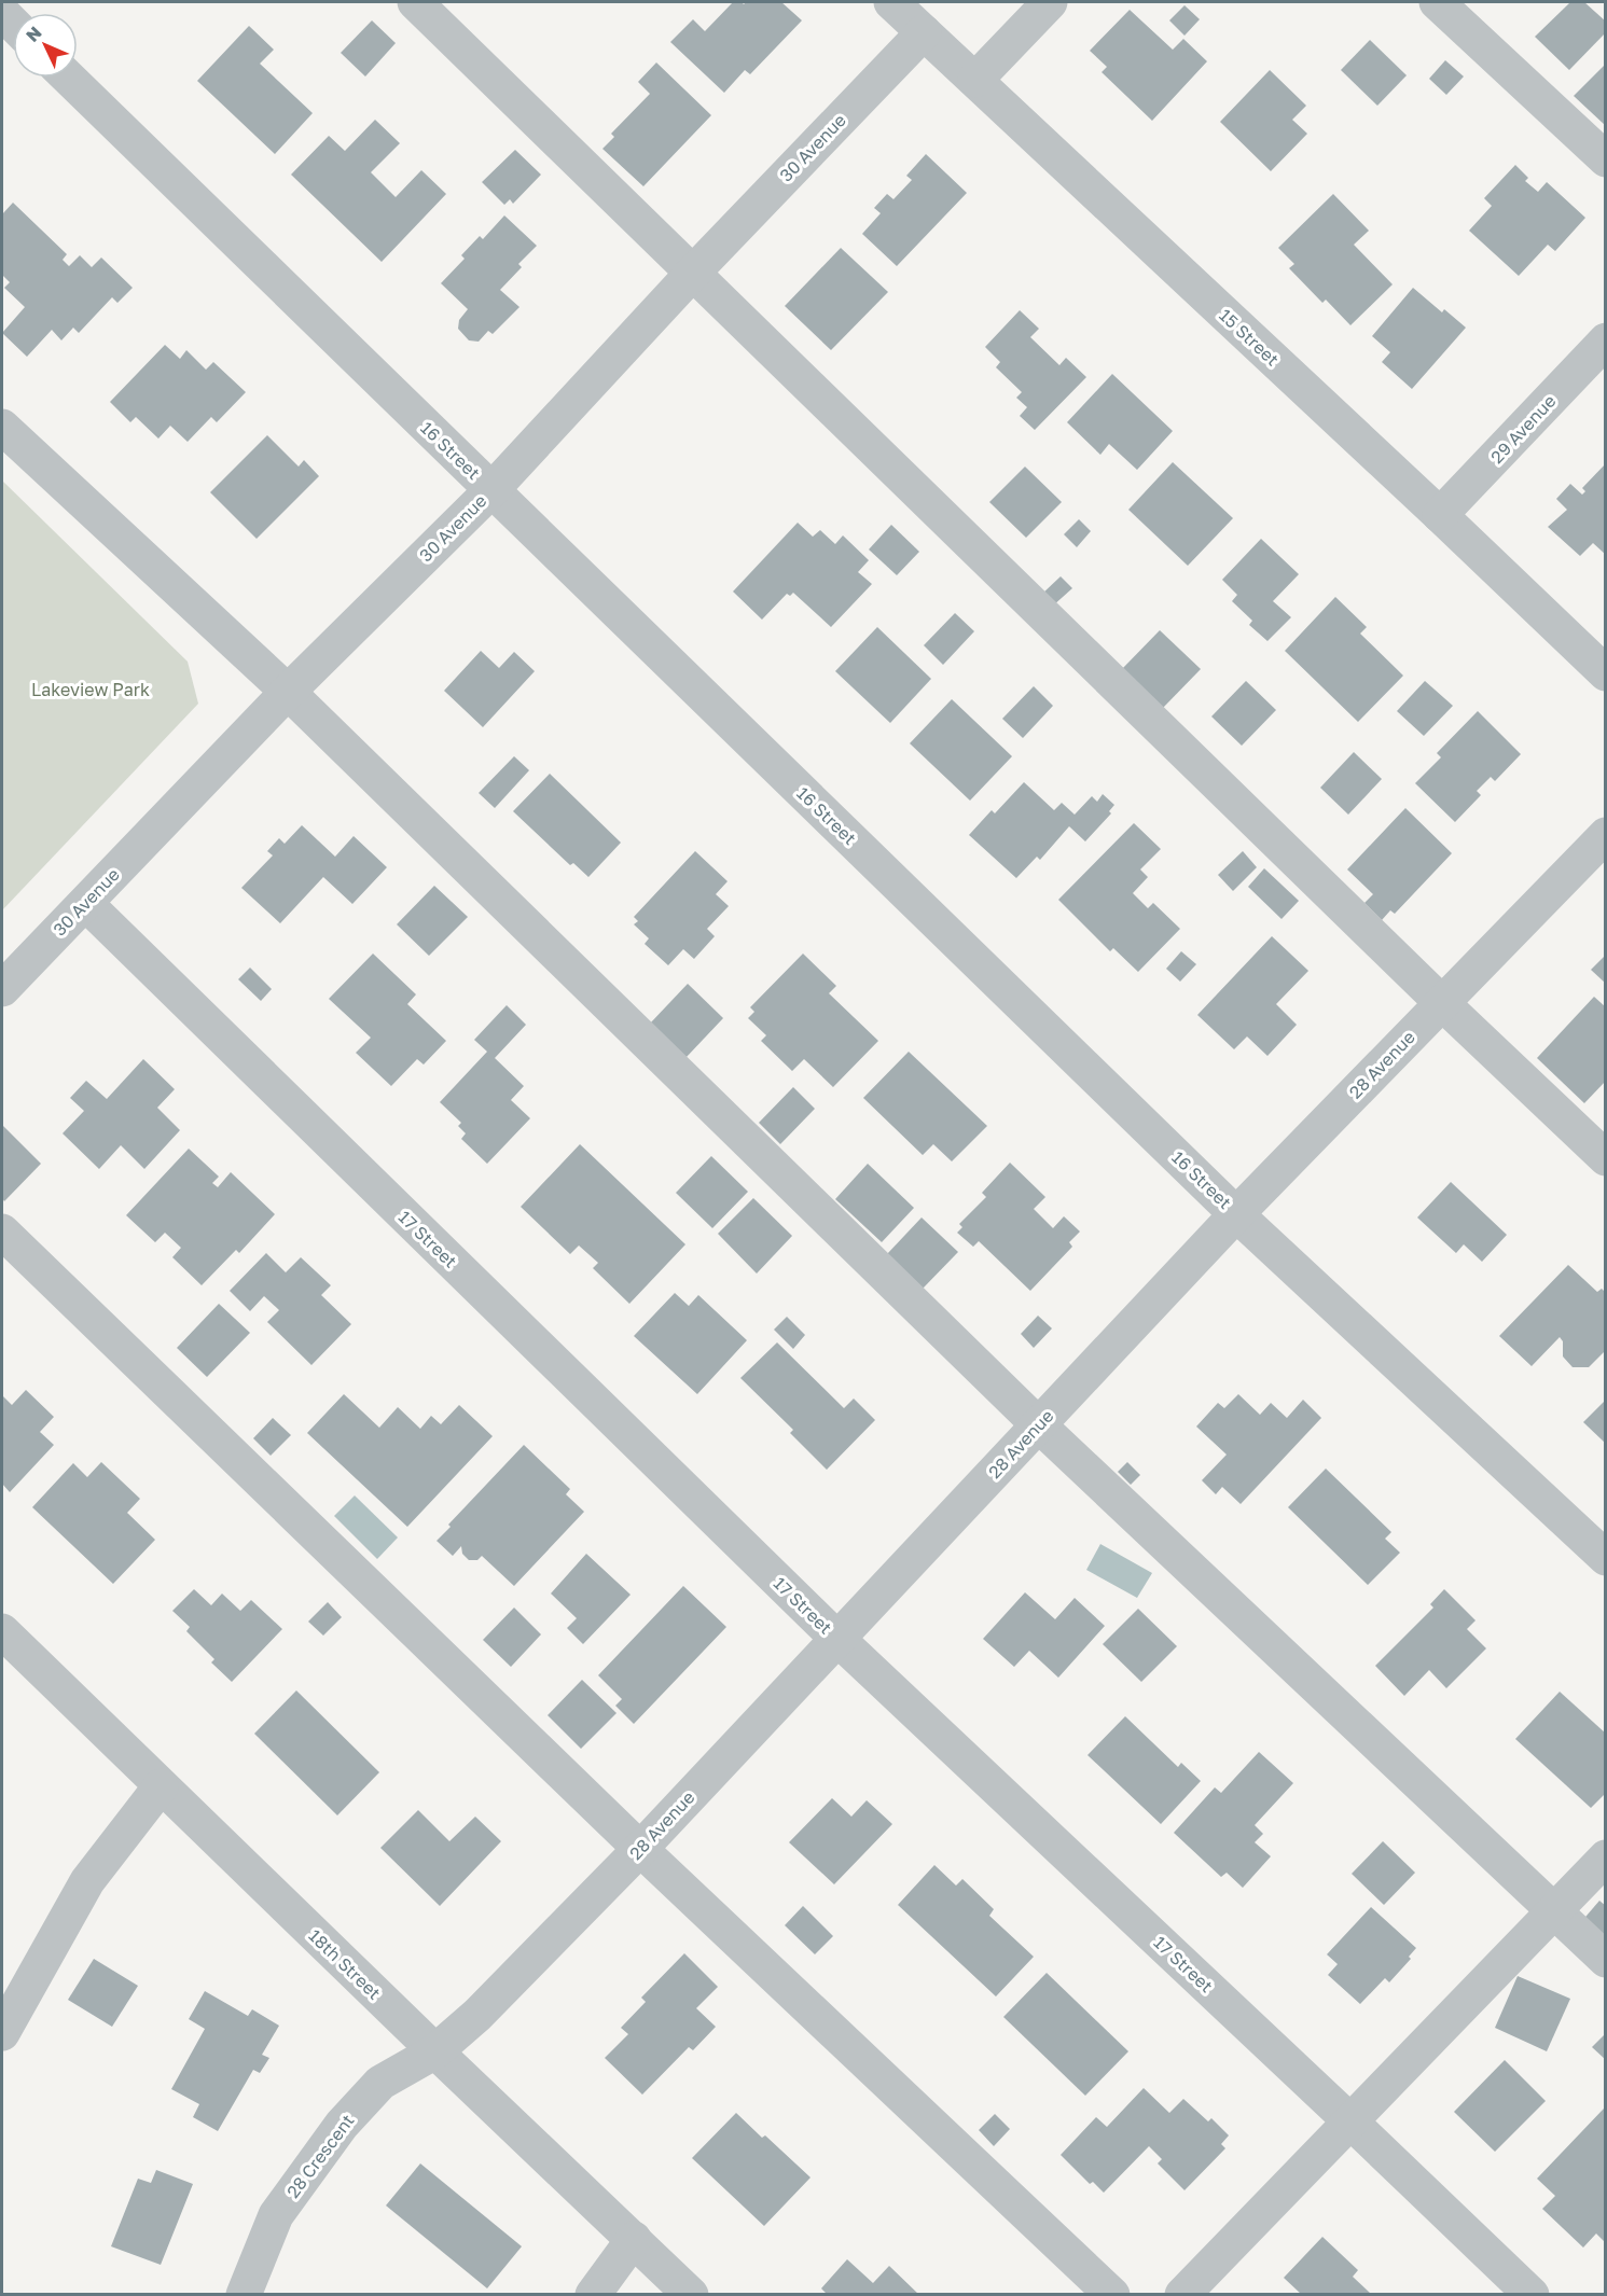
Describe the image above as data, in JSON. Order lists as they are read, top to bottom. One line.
{"streets":{"street":["30 Avenue","15 Street","29 Avenue","16 Street","28 Avenue","17 Street","18th Street","28 Crescent"]},"crossings":[["30 Avenue","15 Street"],["30 Avenue","16 Street"],["30 Avenue","17 Street"],["15 Street","29 Avenue"],["16 Street","28 Avenue"],["28 Avenue","17 Street"],["28 Avenue","18th Street"],["28 Avenue","28 Crescent"],["18th Street","28 Crescent"]],"parks":["Lakeview Park"],"north":"top left"}
